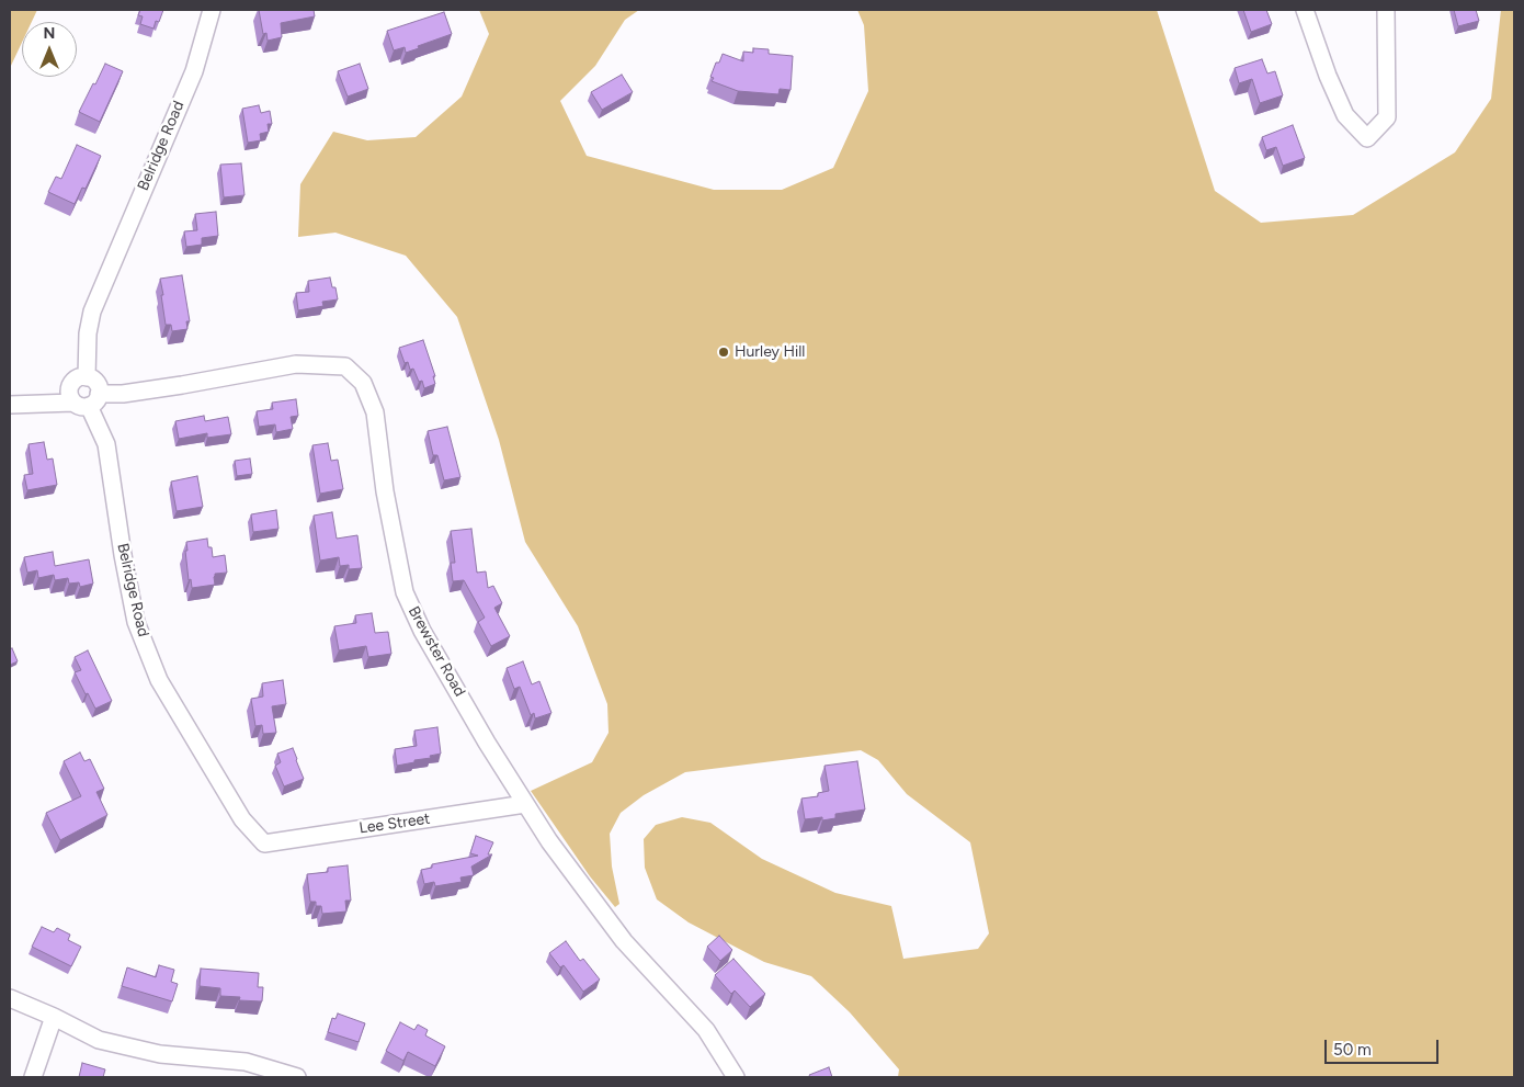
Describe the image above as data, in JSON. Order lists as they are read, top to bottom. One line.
{"streets":{"street":["Belridge Road","Brewster Road","Lee Street"]},"crossings":[["Belridge Road","Brewster Road"],["Belridge Road","Lee Street"],["Brewster Road","Lee Street"]],"places":["Hurley Hill"],"scale_bar":"50 m","north":"top"}
